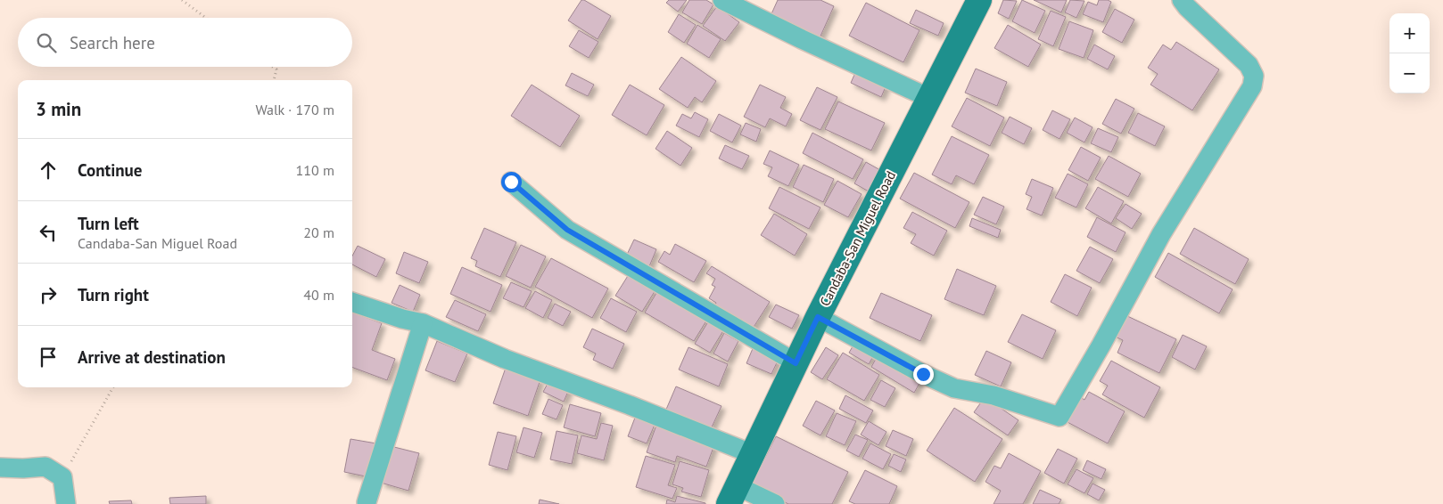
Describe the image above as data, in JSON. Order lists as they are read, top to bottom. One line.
{"streets":{"main road":["Candaba-San Miguel Road"]},"page":{"map_buttons":["+","−"],"search":"Search here","heading":["3 min","Walk · 170 m"],"list":[["Continue","110 m"],["Turn left","Candaba-San Miguel Road","20 m"],["Turn right","40 m"],"Arrive at destination"]}}
